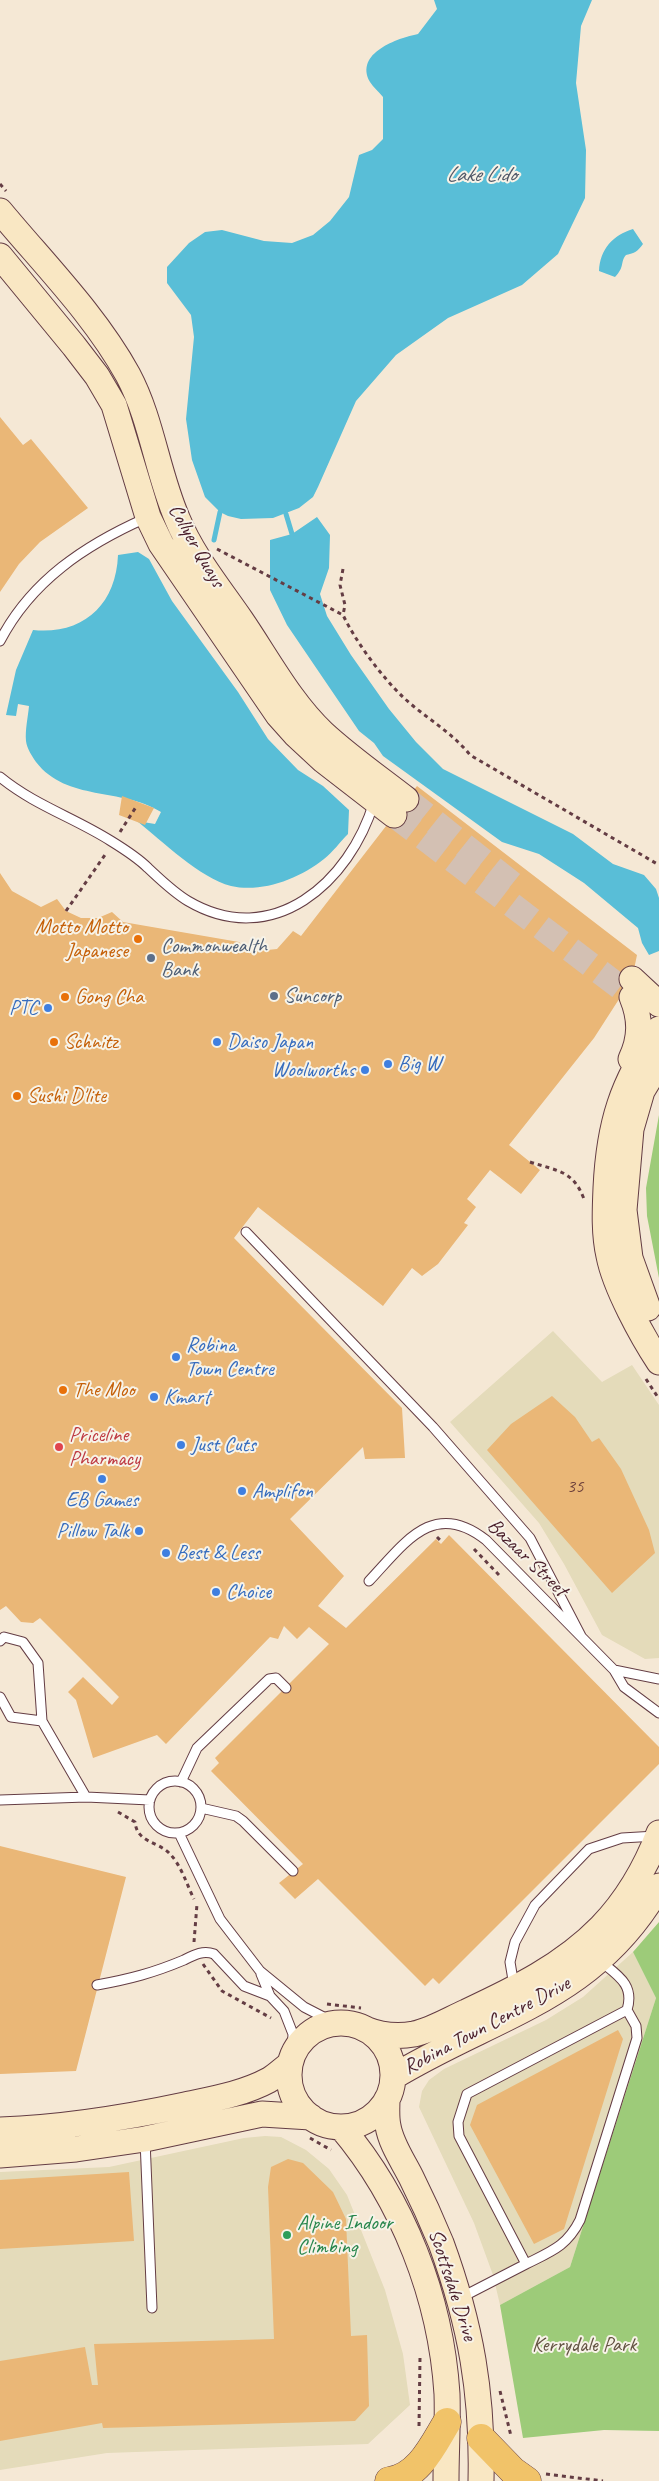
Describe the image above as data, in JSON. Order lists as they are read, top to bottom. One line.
{"streets":{"street":["Collyer Quays","Robina Town Centre Drive","Scottsdale Drive"],"lane":["Bazaar Street"]},"crossings":[["Robina Town Centre Drive","Scottsdale Drive"]],"water":["Lake Lido"],"parks":["Kerrydale Park"],"places":["Motto Motto Japanese","Commonwealth Bank","Suncorp","Gong Cha","PTC","Schnitz","Daiso Japan","Big W","Woolworths","Sushi D'lite","Robina Town Centre","The Moo","Kmart","Just Cuts","Priceline Pharmacy","EB Games","Amplifon","Pillow Talk","Best & Less","Choice","Alpine Indoor Climbing"],"house_numbers":["35"]}
